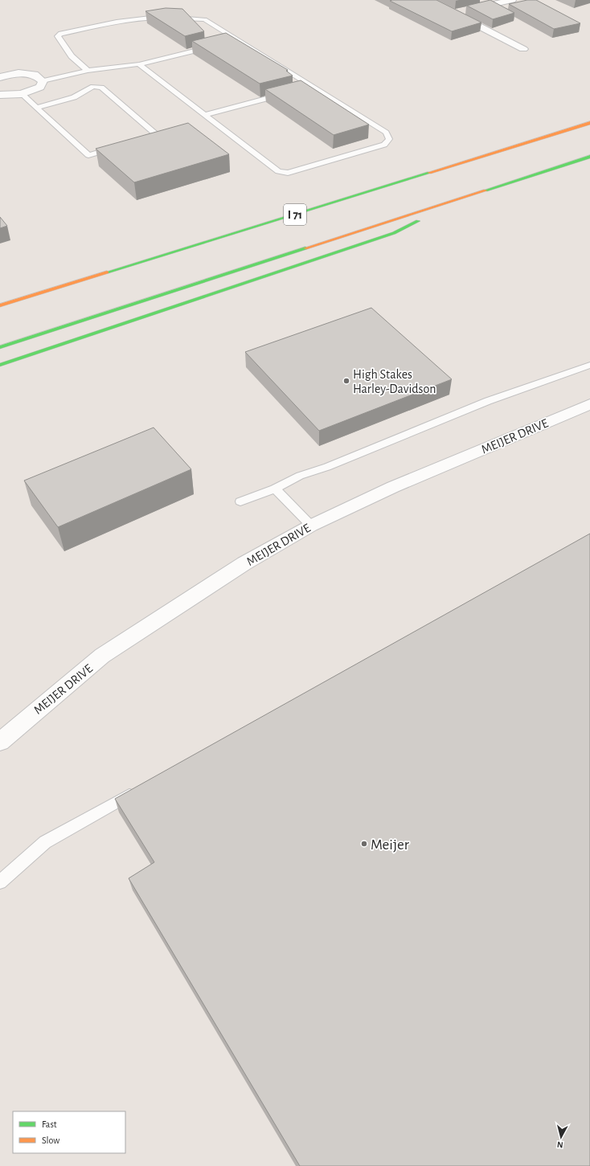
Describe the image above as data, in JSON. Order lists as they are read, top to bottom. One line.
{"streets":{"highway":["I 71"],"street":["MEIJER DRIVE"]},"places":["High Stakes Harley-Davidson","Meijer"],"legend":["Fast","Slow"],"north":"bottom"}
